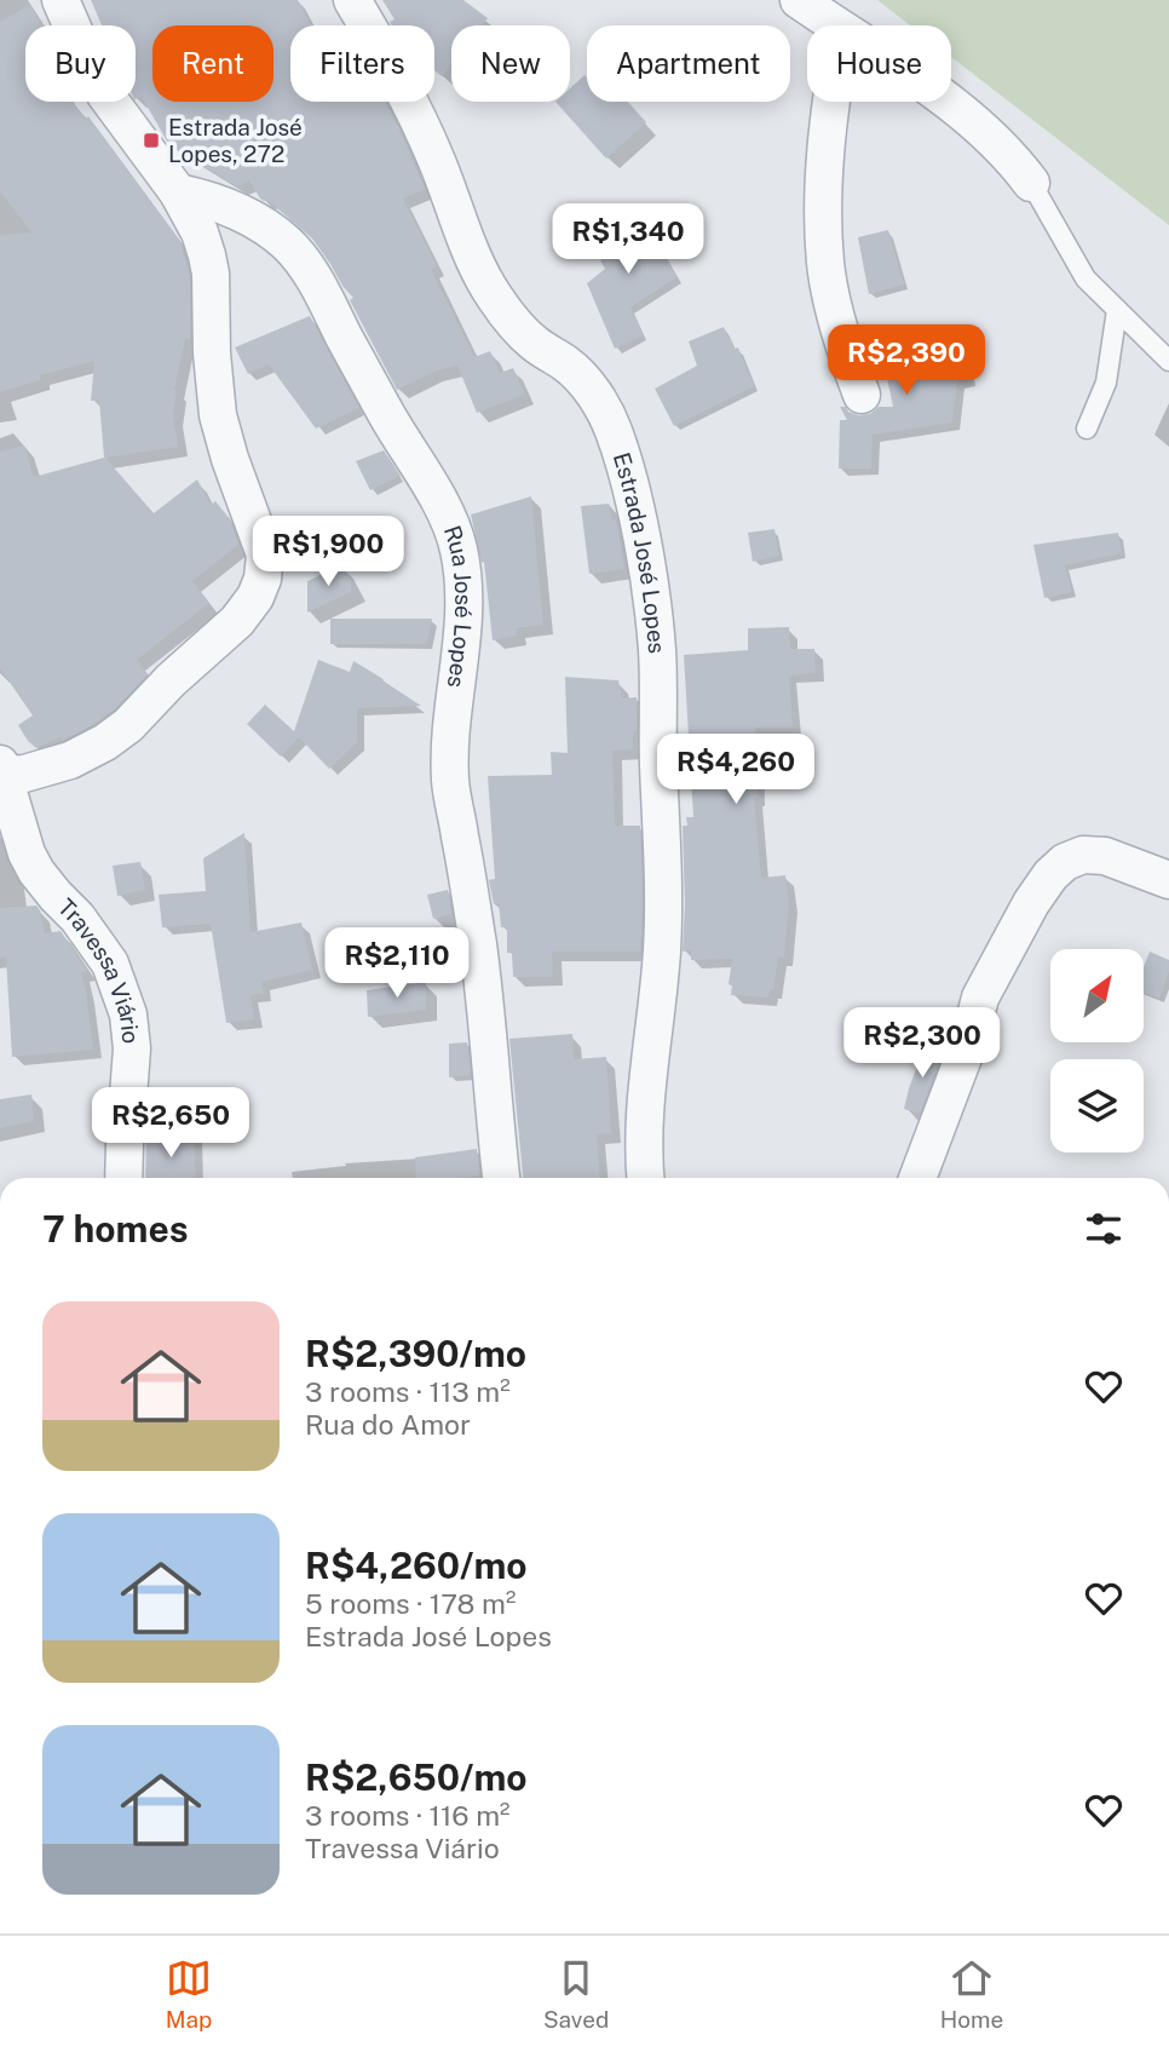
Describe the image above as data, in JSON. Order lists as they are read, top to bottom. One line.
{"streets":{"street":["Estrada José Lopes","Rua José Lopes","Travessa Viário"]},"places":{"transit":["Estrada José Lopes, 272"]},"north":"top right","page":{"chip":["Buy","Rent","Filters","New","Apartment","House"],"price":["R$1,340","R$2,390","R$1,900","R$4,260","R$2,110","R$2,300","R$2,650"],"heading":"7 homes","list":[{"name":"R$2,390/mo","note":"3 rooms · 113 m² · Rua do Amor"},{"name":"R$4,260/mo","note":"5 rooms · 178 m² · Estrada José Lopes"},{"name":"R$2,650/mo","note":"3 rooms · 116 m² · Travessa Viário"}],"tabs":["Map","Saved","Home"]}}
